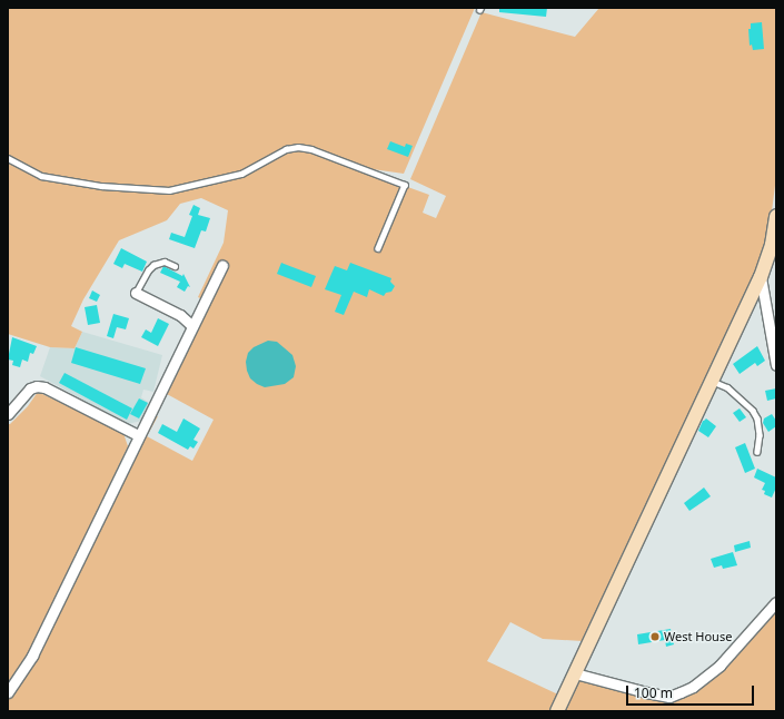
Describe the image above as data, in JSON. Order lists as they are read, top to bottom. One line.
{"places":["West House"],"scale_bar":"100 m"}
